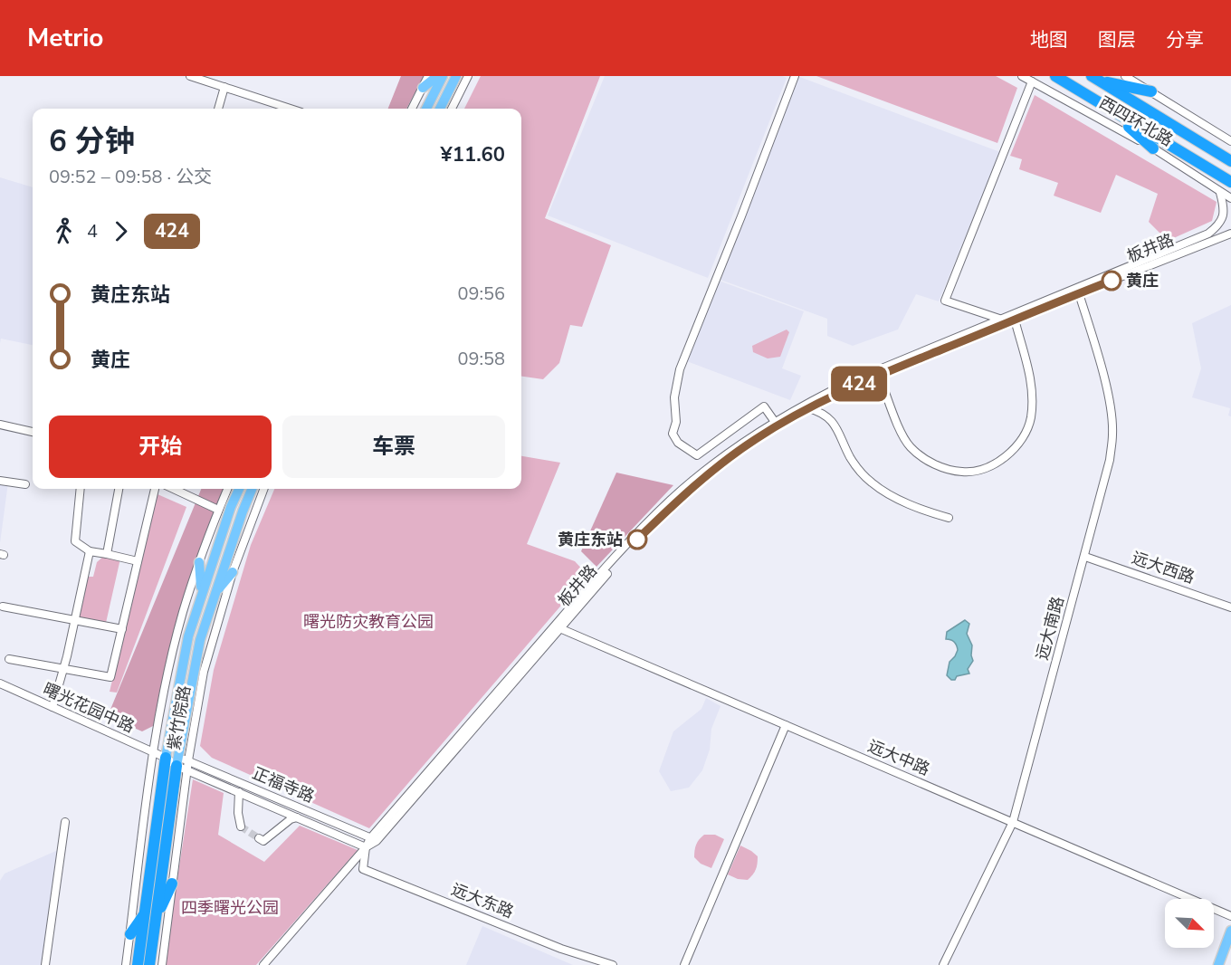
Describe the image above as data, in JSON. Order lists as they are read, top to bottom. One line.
{"streets":{"highway":["西四环北路","紫竹院路"],"street":["板井路","远大西路","远大南路","曙光花园中路","远大中路","正福寺路","远大东路"]},"crossings":[["板井路","远大南路"],["板井路","远大中路"],["板井路","正福寺路"],["板井路","远大东路"],["远大西路","远大南路"],["远大南路","远大中路"],["曙光花园中路","紫竹院路"],["曙光花园中路","正福寺路"],["紫竹院路","正福寺路"],["正福寺路","远大东路"]],"parks":["曙光防灾教育公园","四季曙光公园"],"places":["黄庄","黄庄东站"],"lines":["bus line 424"],"north":"bottom right","page":{"header":"Metrio","nav":["地图","图层","分享"],"on_map":"424","heading":["6 分钟","09:52 – 09:58 · 公交","¥11.60"],"legs":["4","424"],"list":[{"name":"黄庄东站","value":"09:56"},{"name":"黄庄","value":"09:58"}],"buttons":["开始","车票"]}}
